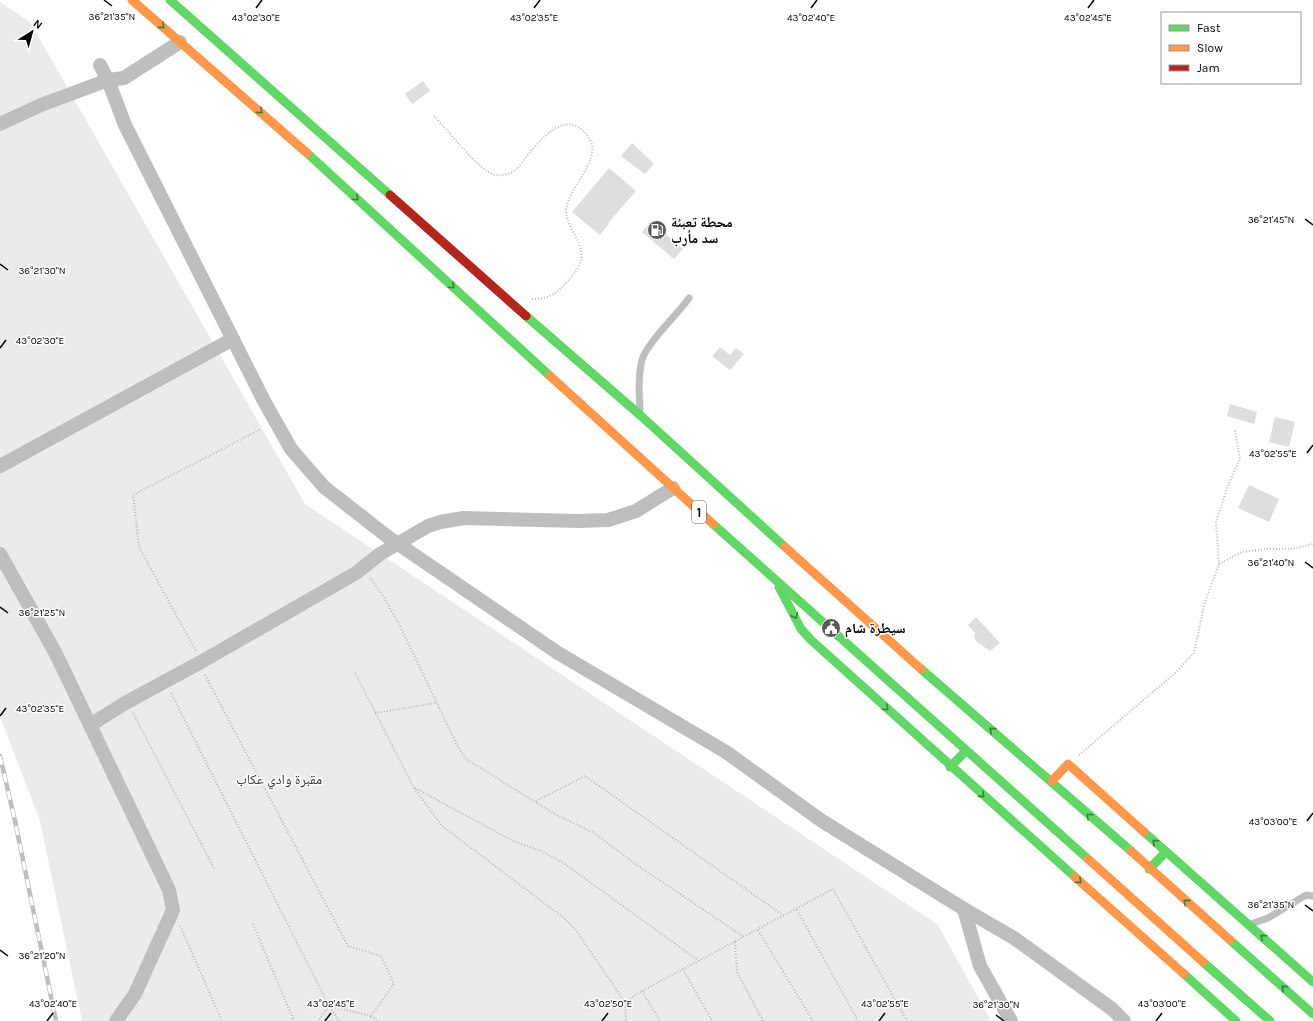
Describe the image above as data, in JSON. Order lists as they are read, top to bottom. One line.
{"streets":{"main road":["1"]},"parks":["مقبرة وادي عكاب"],"places":{"fuel station":["محطة تعبئة سد مأرب"],"public building":["سيطرة شام"]},"legend":["Fast","Slow","Jam"],"north":"top right","coordinates":["36°21'35\"N","43°02'30\"E","43°02'35\"E","43°02'40\"E","43°02'45\"E","36°21'45\"N","36°21'30\"N","43°02'55\"E","36°21'40\"N","36°21'25\"N","43°03'00\"E","36°21'20\"N","43°02'50\"E"]}
